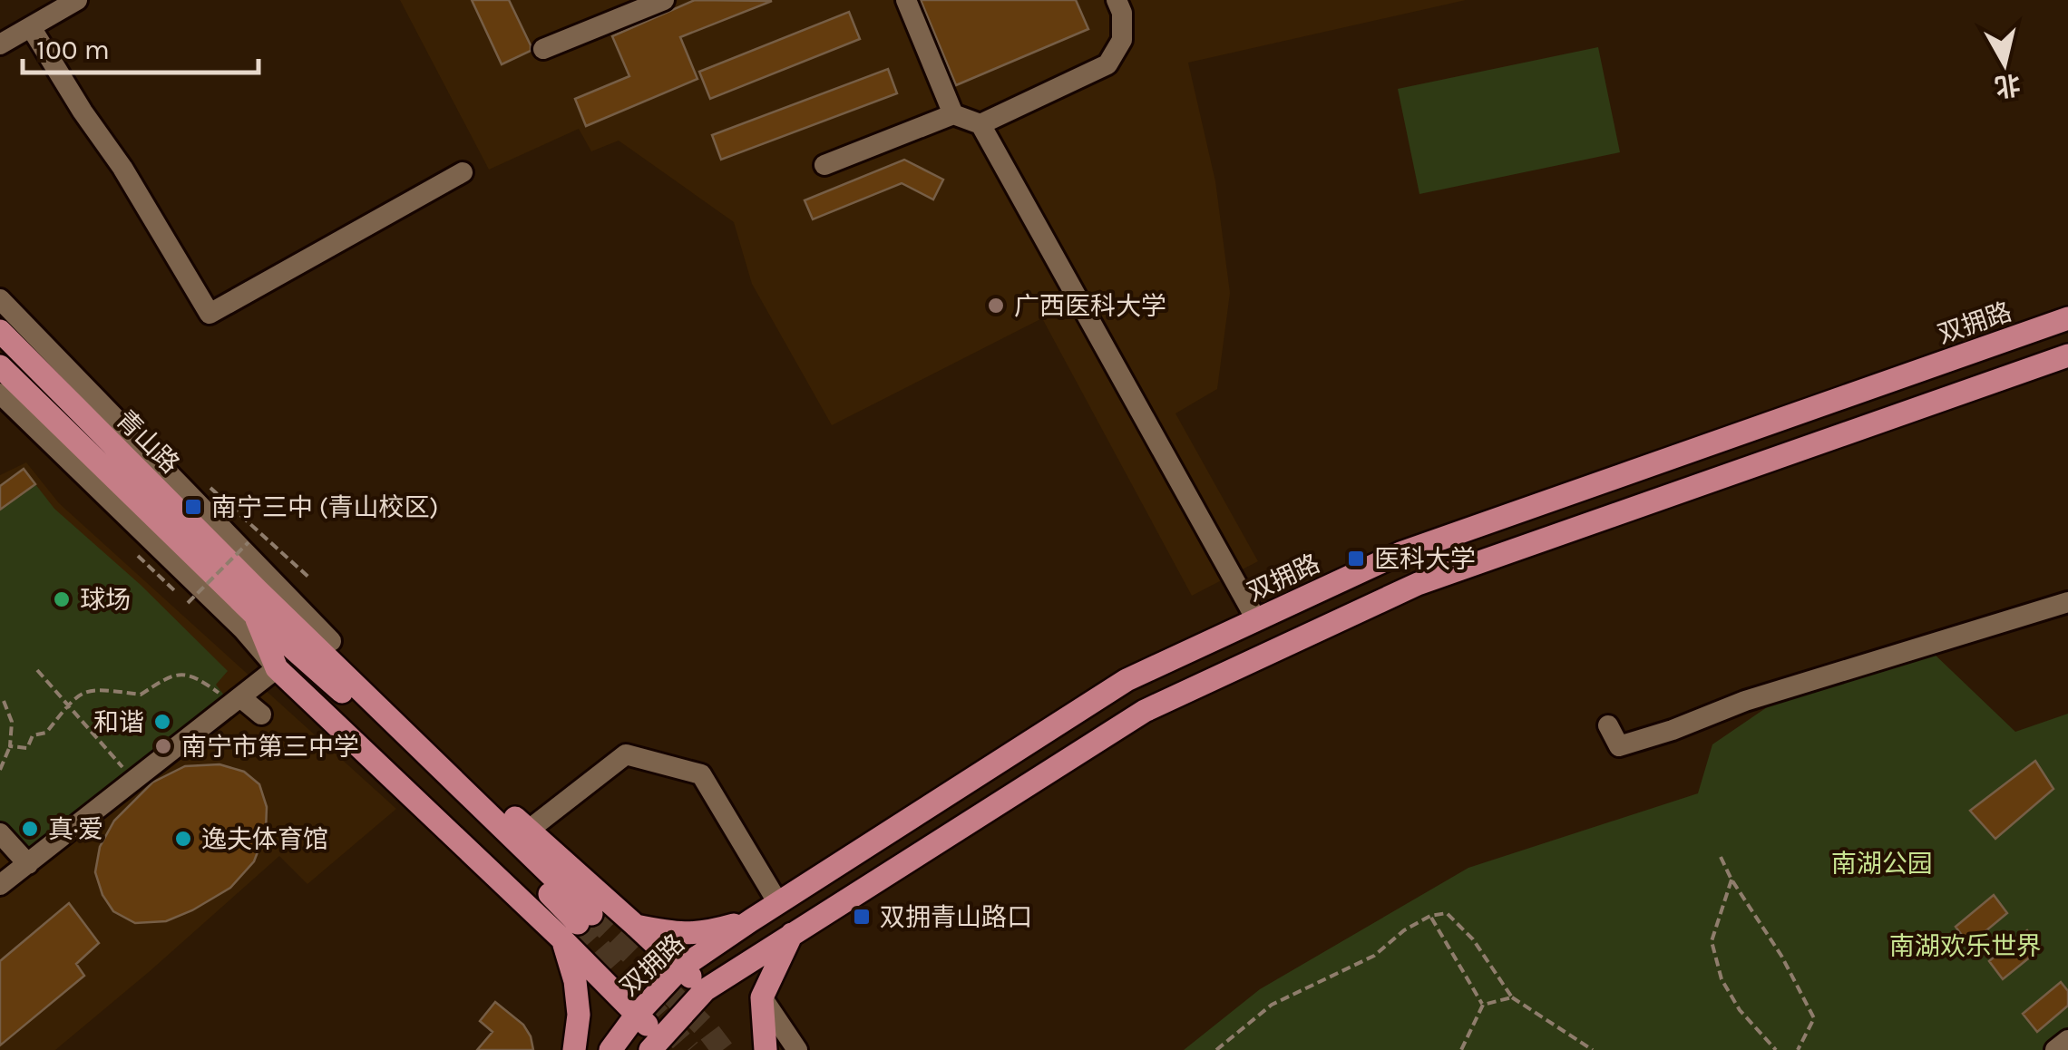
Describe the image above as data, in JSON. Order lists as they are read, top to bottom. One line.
{"streets":{"main road":["双拥路","青山路"]},"parks":["南湖公园","南湖欢乐世界"],"places":{"other":["广西医科大学","球场","和谐","南宁市第三中学","真·爱","逸夫体育馆"],"transit":["南宁三中 (青山校区)","医科大学","双拥青山路口"]},"scale_bar":"100 m","north":"bottom"}
